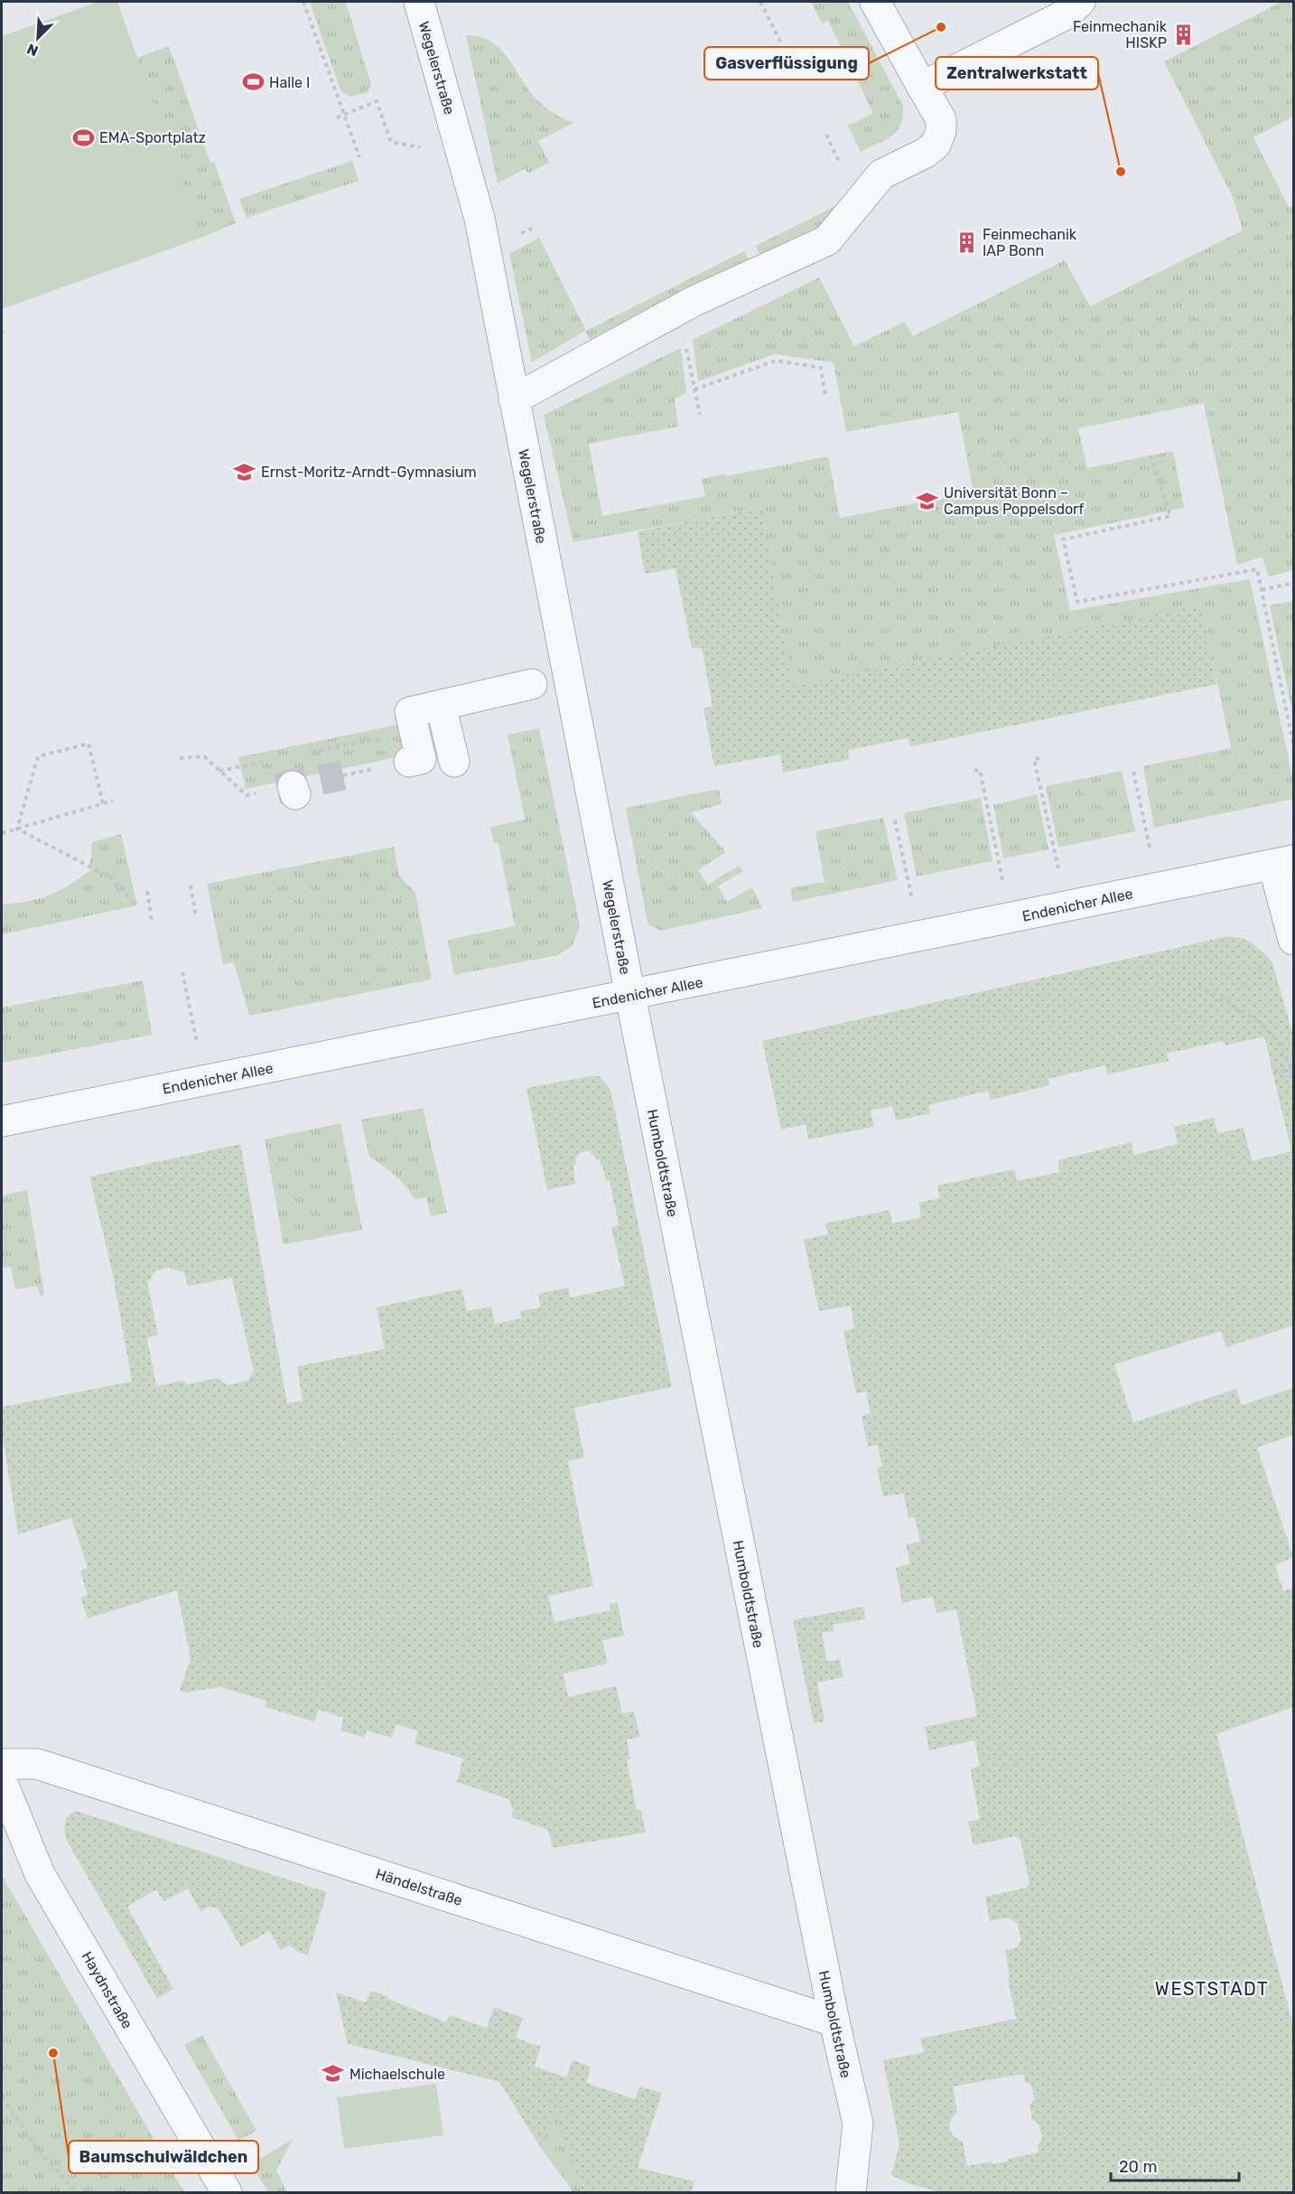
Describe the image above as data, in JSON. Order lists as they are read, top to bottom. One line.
{"streets":{"street":["Wegelerstraße","Endenicher Allee","Humboldtstraße","Händelstraße","Haydnstraße"]},"crossings":[["Wegelerstraße","Endenicher Allee"],["Wegelerstraße","Humboldtstraße"],["Endenicher Allee","Humboldtstraße"],["Humboldtstraße","Händelstraße"]],"districts":["WESTSTADT"],"places":{"other":["Gasverflüssigung","Zentralwerkstatt","Baumschulwäldchen"],"building":["Feinmechanik HISKP","Feinmechanik IAP Bonn"],"sports":["Halle I","EMA-Sportplatz"],"school or university":["Ernst-Moritz-Arndt-Gymnasium","Universität Bonn – Campus Poppelsdorf","Michaelschule"]},"scale_bar":"20 m","north":"bottom left"}
